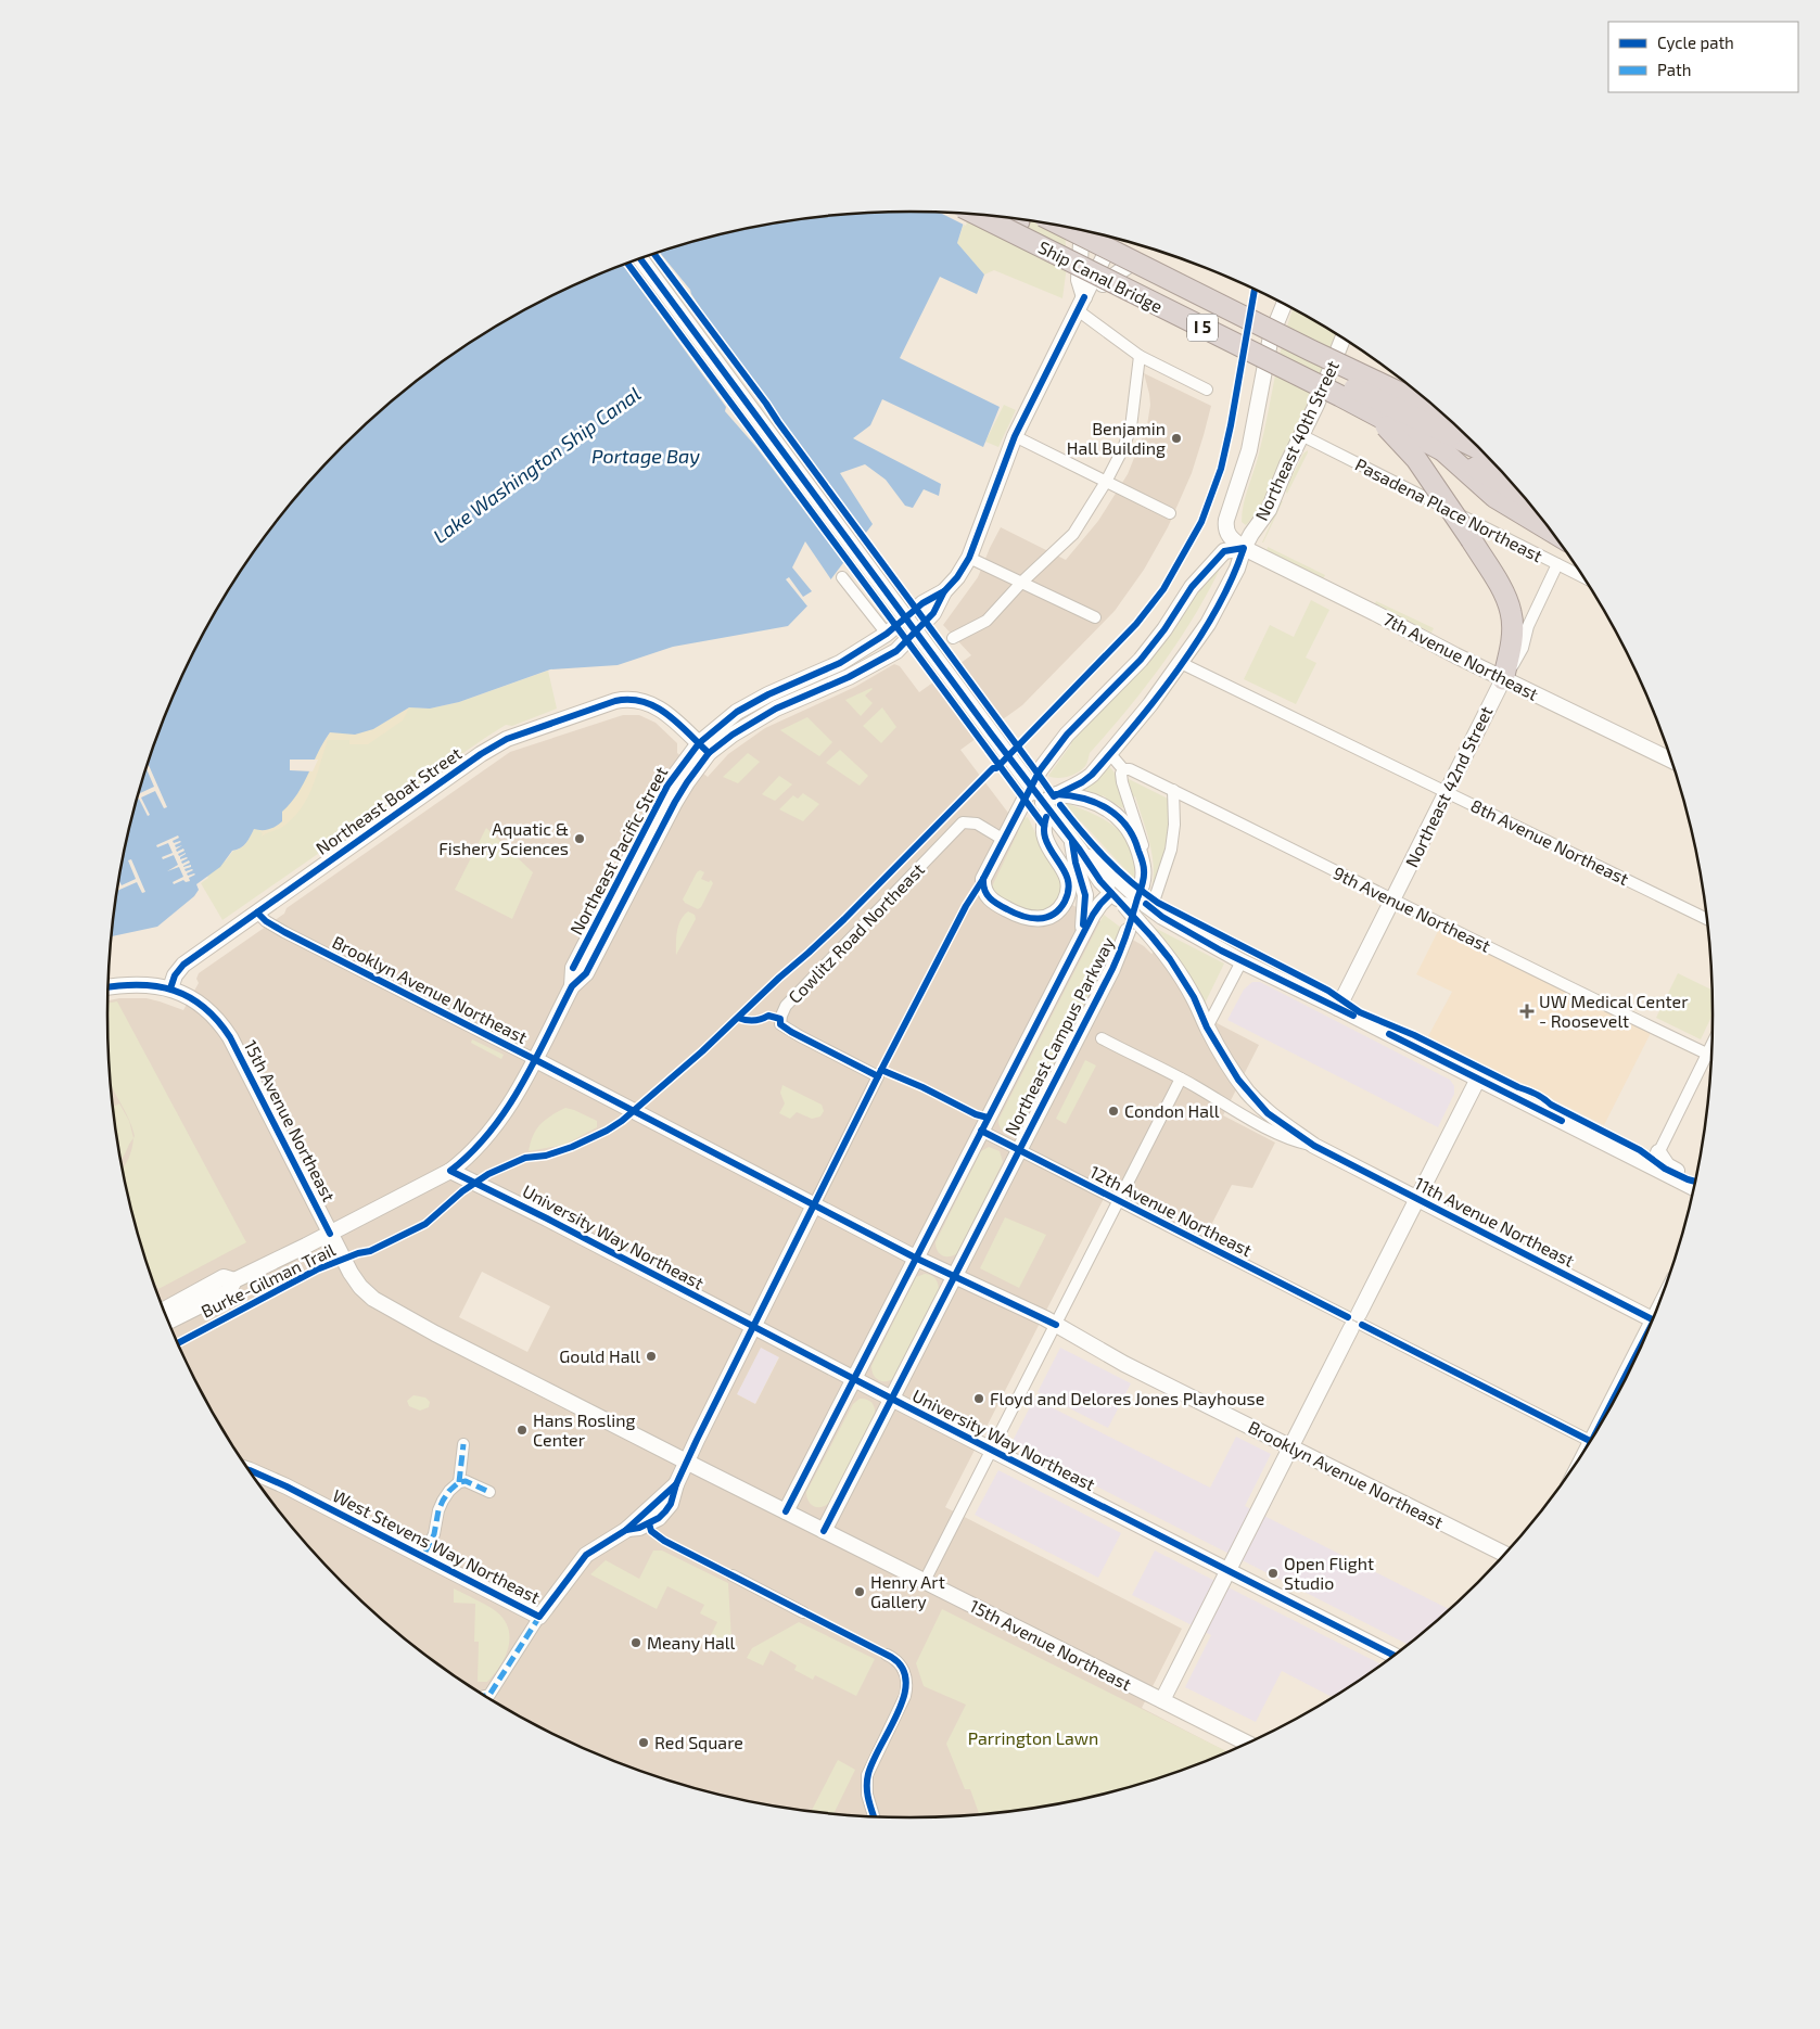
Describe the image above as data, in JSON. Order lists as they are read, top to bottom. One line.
{"streets":{"highway":["Ship Canal Bridge","I 5"],"street":["Northeast 40th Street","Pasadena Place Northeast","7th Avenue Northeast","Northeast 42nd Street","Northeast Boat Street","8th Avenue Northeast","Northeast Pacific Street","9th Avenue Northeast","Cowlitz Road Northeast","Brooklyn Avenue Northeast","Northeast Campus Parkway","15th Avenue Northeast","12th Avenue Northeast","11th Avenue Northeast","University Way Northeast","West Stevens Way Northeast"],"cycle path":["Burke-Gilman Trail"]},"crossings":[["Ship Canal Bridge","I 5"],["Northeast 40th Street","Pasadena Place Northeast"],["Northeast 40th Street","7th Avenue Northeast"],["Northeast 40th Street","8th Avenue Northeast"],["Northeast 40th Street","9th Avenue Northeast"],["Pasadena Place Northeast","Northeast 42nd Street"],["7th Avenue Northeast","Northeast 42nd Street"],["Northeast 42nd Street","8th Avenue Northeast"],["Northeast 42nd Street","9th Avenue Northeast"],["Northeast Boat Street","Northeast Pacific Street"],["Northeast Boat Street","Brooklyn Avenue Northeast"],["Northeast Boat Street","15th Avenue Northeast"],["Northeast Pacific Street","Brooklyn Avenue Northeast"],["Northeast Pacific Street","15th Avenue Northeast"],["Northeast Pacific Street","University Way Northeast"],["Cowlitz Road Northeast","Brooklyn Avenue Northeast"],["Brooklyn Avenue Northeast","Northeast Campus Parkway"],["Northeast Campus Parkway","15th Avenue Northeast"],["Northeast Campus Parkway","12th Avenue Northeast"],["Northeast Campus Parkway","University Way Northeast"],["15th Avenue Northeast","West Stevens Way Northeast"]],"water":["Portage Bay","Lake Washington Ship Canal"],"parks":["Parrington Lawn"],"places":{"other":["Benjamin Hall Building","Aquatic & Fishery Sciences","Condon Hall","Gould Hall","Floyd and Delores Jones Playhouse","Hans Rosling Center","Open Flight Studio","Henry Art Gallery","Meany Hall","Red Square"],"health":["UW Medical Center - Roosevelt"]},"legend":["Cycle path","Path"]}
